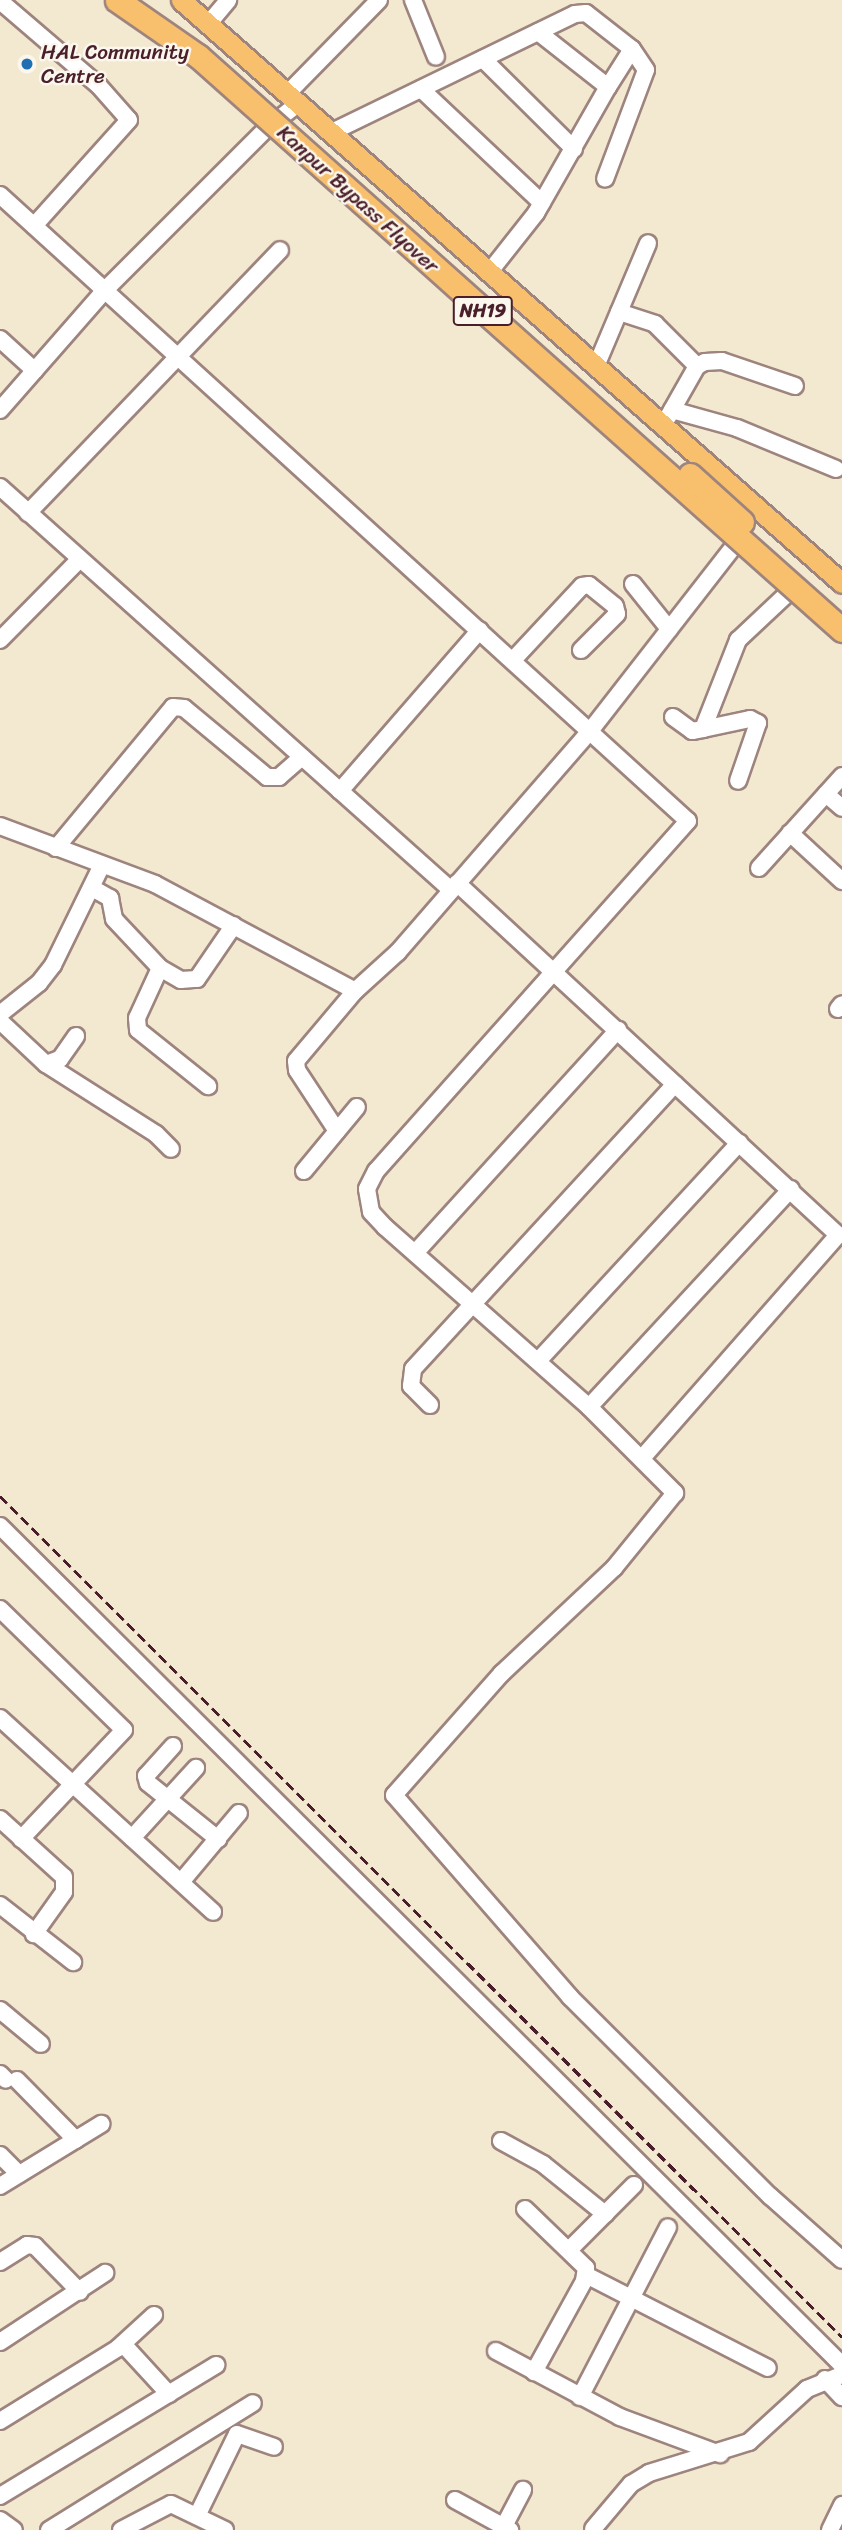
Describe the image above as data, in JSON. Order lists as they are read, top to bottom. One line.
{"streets":{"highway":["Kanpur Bypass Flyover","NH19"]},"places":["HAL Community Centre"]}
